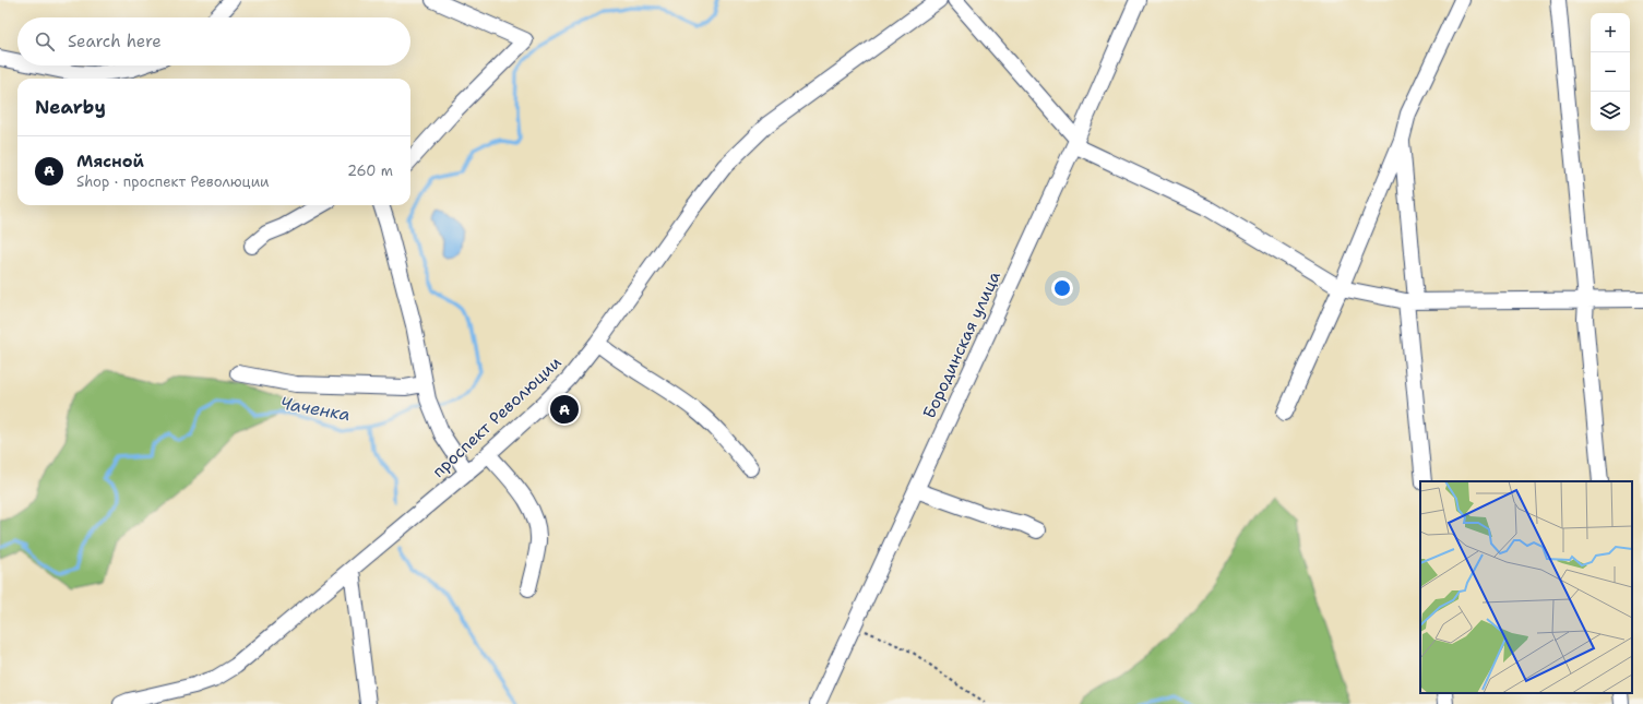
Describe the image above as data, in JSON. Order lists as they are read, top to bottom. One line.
{"streets":{"street":["Бородинская улица","проспект Революции"]},"water":["Чаченка"],"page":{"map_buttons":["+","−"],"search":"Search here","heading":"Nearby","list":[{"mark":"A","name":"Мясной","note":"Shop · проспект Революции","value":"260 m"}],"pins":"A"}}
